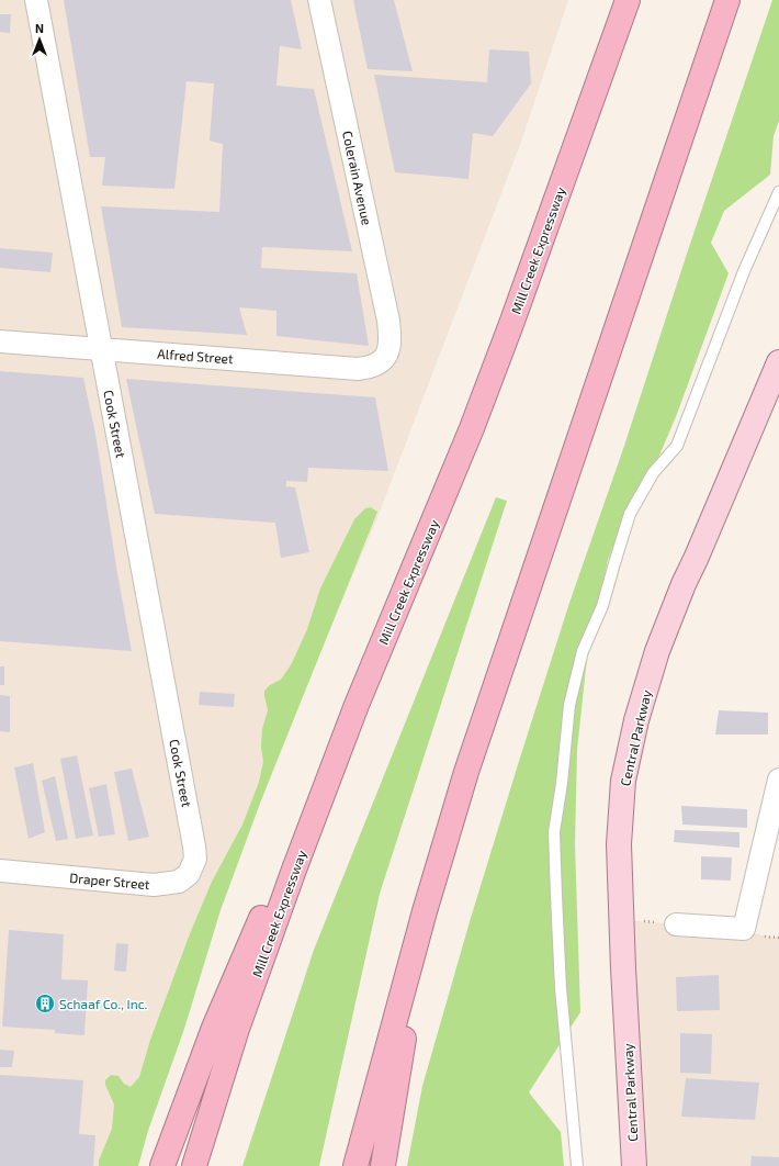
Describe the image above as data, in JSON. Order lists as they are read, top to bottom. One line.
{"streets":{"highway":["Mill Creek Expressway"],"main road":["Central Parkway"],"street":["Colerain Avenue","Alfred Street","Cook Street","Draper Street"]},"crossings":[["Colerain Avenue","Alfred Street"],["Alfred Street","Cook Street"],["Cook Street","Draper Street"]],"places":{"building":["Schaaf Co., Inc."]},"north":"top"}
